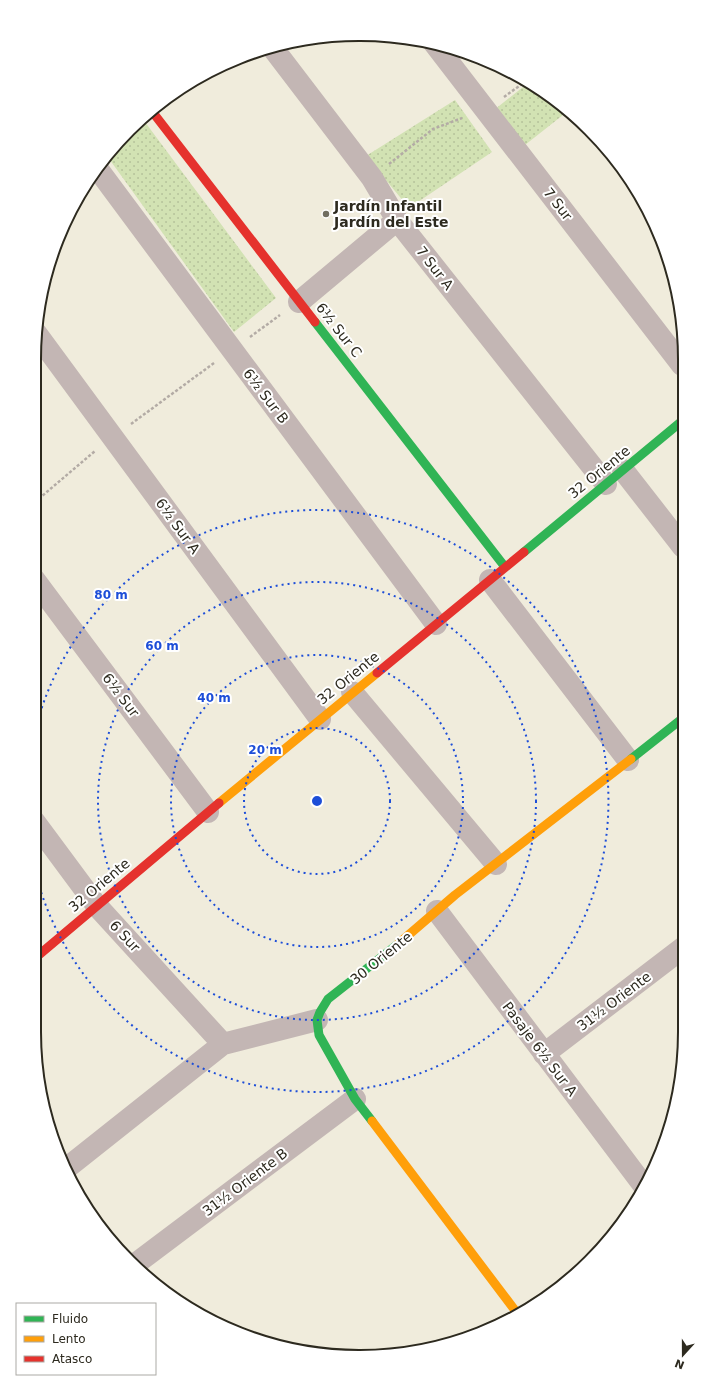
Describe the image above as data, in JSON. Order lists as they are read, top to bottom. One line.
{"streets":{"street":["7 Sur","7 Sur A","6½ Sur C","6½ Sur B","32 Oriente","6½ Sur A","6½ Sur","6 Sur","30 Oriente","31½ Oriente","Pasaje 6½ Sur A","31½ Oriente B"]},"crossings":[["7 Sur A","32 Oriente"],["6½ Sur C","32 Oriente"],["6½ Sur B","32 Oriente"],["32 Oriente","6½ Sur A"],["32 Oriente","6½ Sur"],["32 Oriente","6 Sur"],["30 Oriente","Pasaje 6½ Sur A"],["31½ Oriente","Pasaje 6½ Sur A"]],"places":["Jardín Infantil Jardín del Este"],"legend":["Fluido","Lento","Atasco"],"north":"bottom","rings":["80 m","60 m","40 m","20 m"]}
